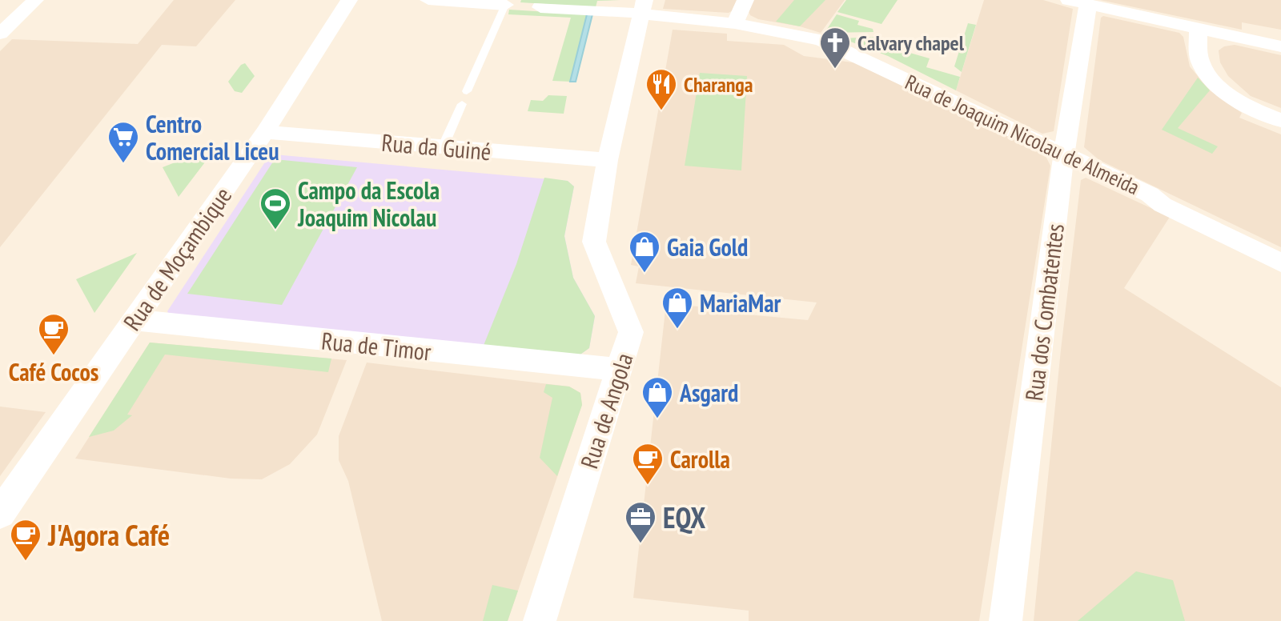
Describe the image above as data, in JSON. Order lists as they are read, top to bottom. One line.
{"streets":{"street":["Rua de Joaquim Nicolau de Almeida","Rua da Guiné","Rua de Moçambique","Rua dos Combatentes","Rua de Timor","Rua de Angola"]},"crossings":[["Rua de Joaquim Nicolau de Almeida","Rua dos Combatentes"],["Rua de Joaquim Nicolau de Almeida","Rua de Angola"],["Rua da Guiné","Rua de Moçambique"],["Rua da Guiné","Rua de Angola"],["Rua de Moçambique","Rua de Timor"],["Rua de Timor","Rua de Angola"]],"places":{"church":["Calvary chapel"],"restaurant":["Charanga"],"supermarket":["Centro Comercial Liceu"],"sports":["Campo da Escola Joaquim Nicolau"],"shop":["Gaia Gold","MariaMar","Asgard"],"cafe":["Café Cocos","Carolla","J'Agora Café"],"office":["EQX"]}}
